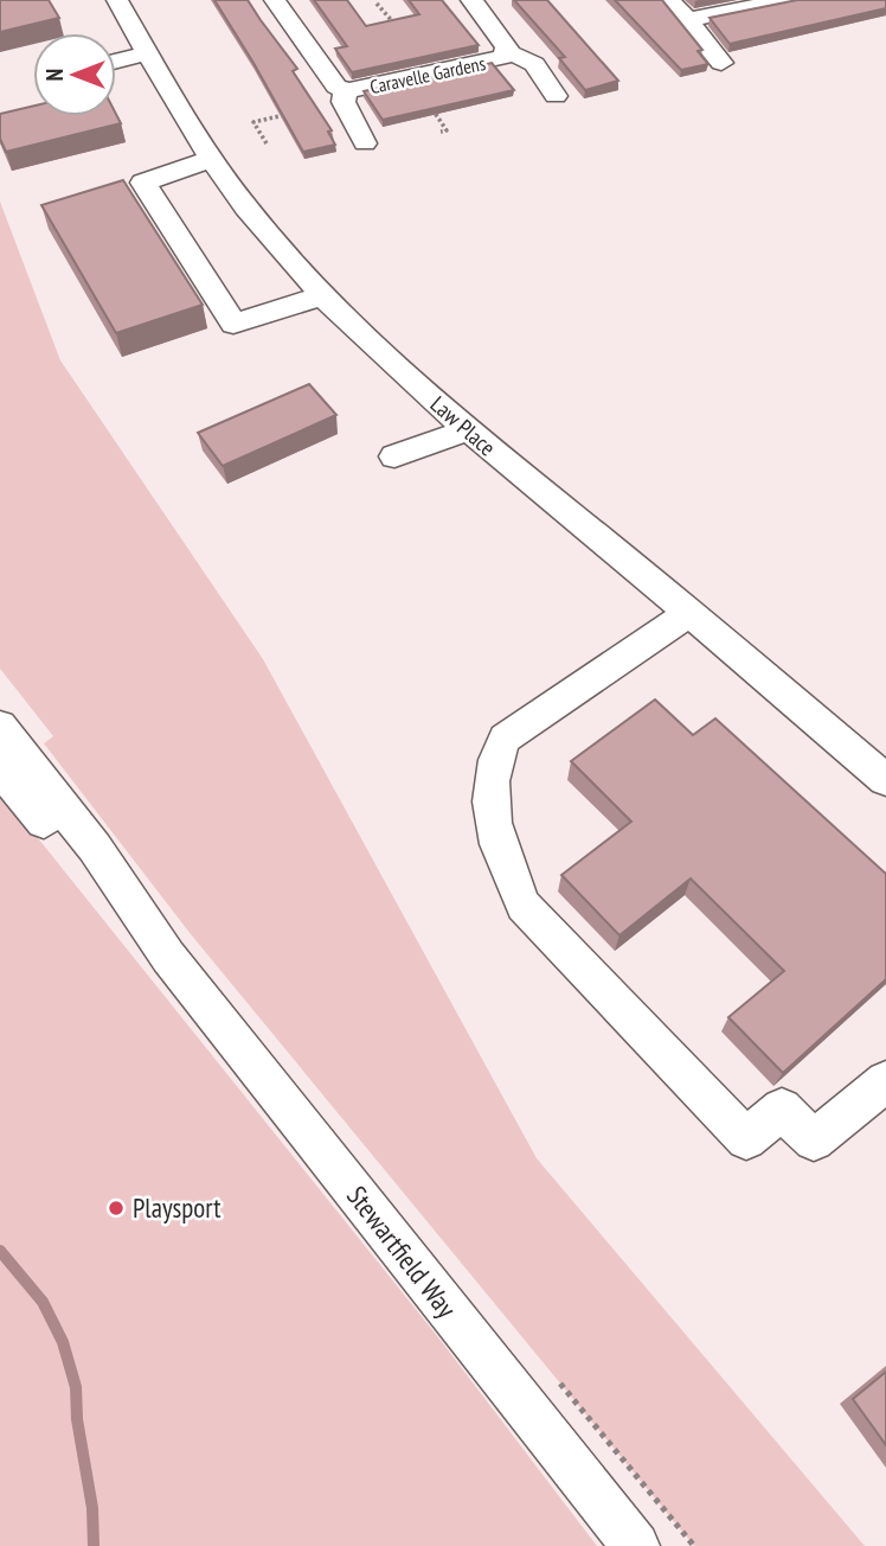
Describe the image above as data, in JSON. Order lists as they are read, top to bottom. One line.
{"streets":{"street":["Caravelle Gardens","Law Place","Stewartfield Way"]},"places":["Playsport"],"north":"left"}
